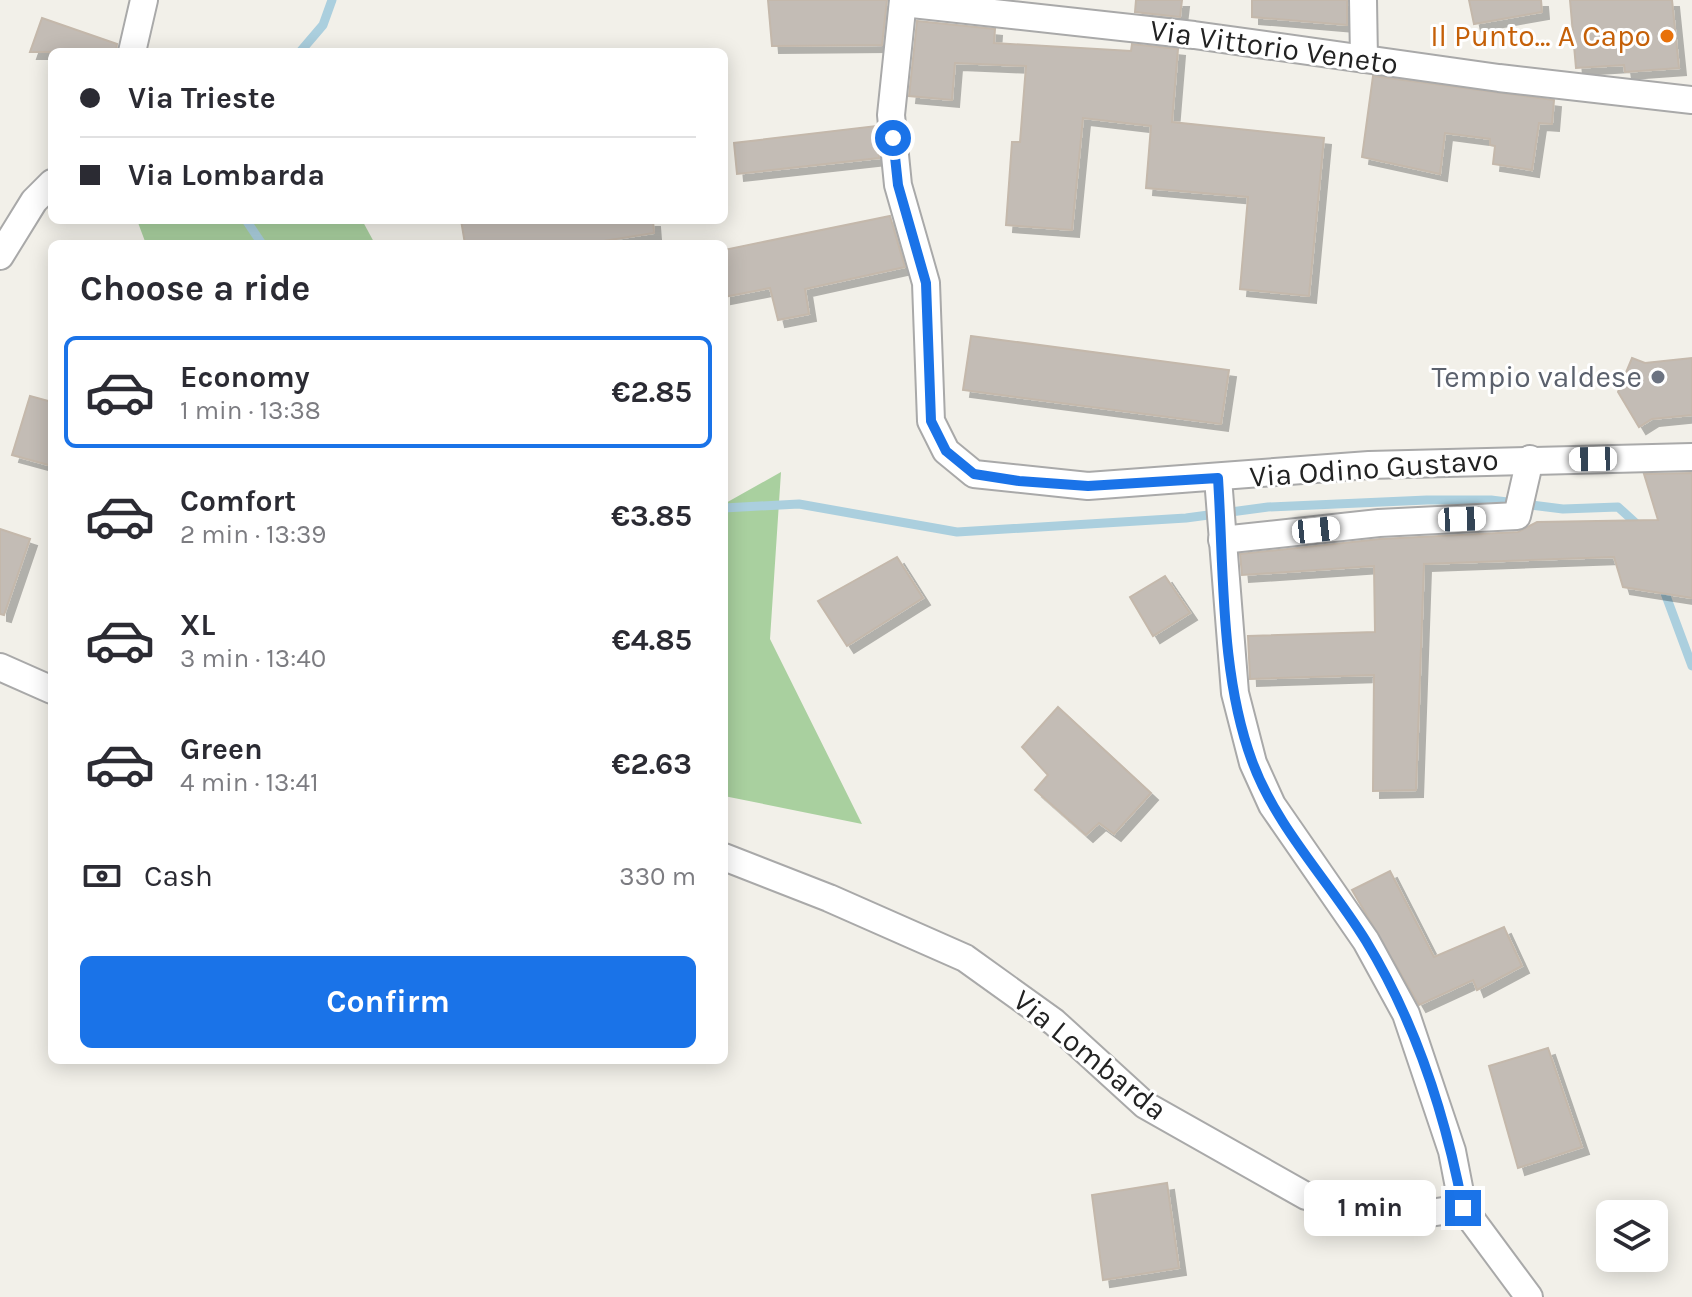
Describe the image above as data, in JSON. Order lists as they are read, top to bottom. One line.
{"streets":{"street":["Via Vittorio Veneto","Via Odino Gustavo","Via Lombarda"]},"crossings":[["Via Vittorio Veneto","Via Odino Gustavo"]],"places":["Il Punto... A Capo","Tempio valdese"],"page":{"banner":["Via Trieste","Via Lombarda"],"heading":"Choose a ride","list":[{"name":"Economy","note":"1 min · 13:38","value":"€2.85"},{"name":"Comfort","note":"2 min · 13:39","value":"€3.85"},{"name":"XL","note":"3 min · 13:40","value":"€4.85"},{"name":"Green","note":"4 min · 13:41","value":"€2.63"}],"pay":["Cash","330 m"],"buttons":"Confirm","bubble":"1 min"}}
